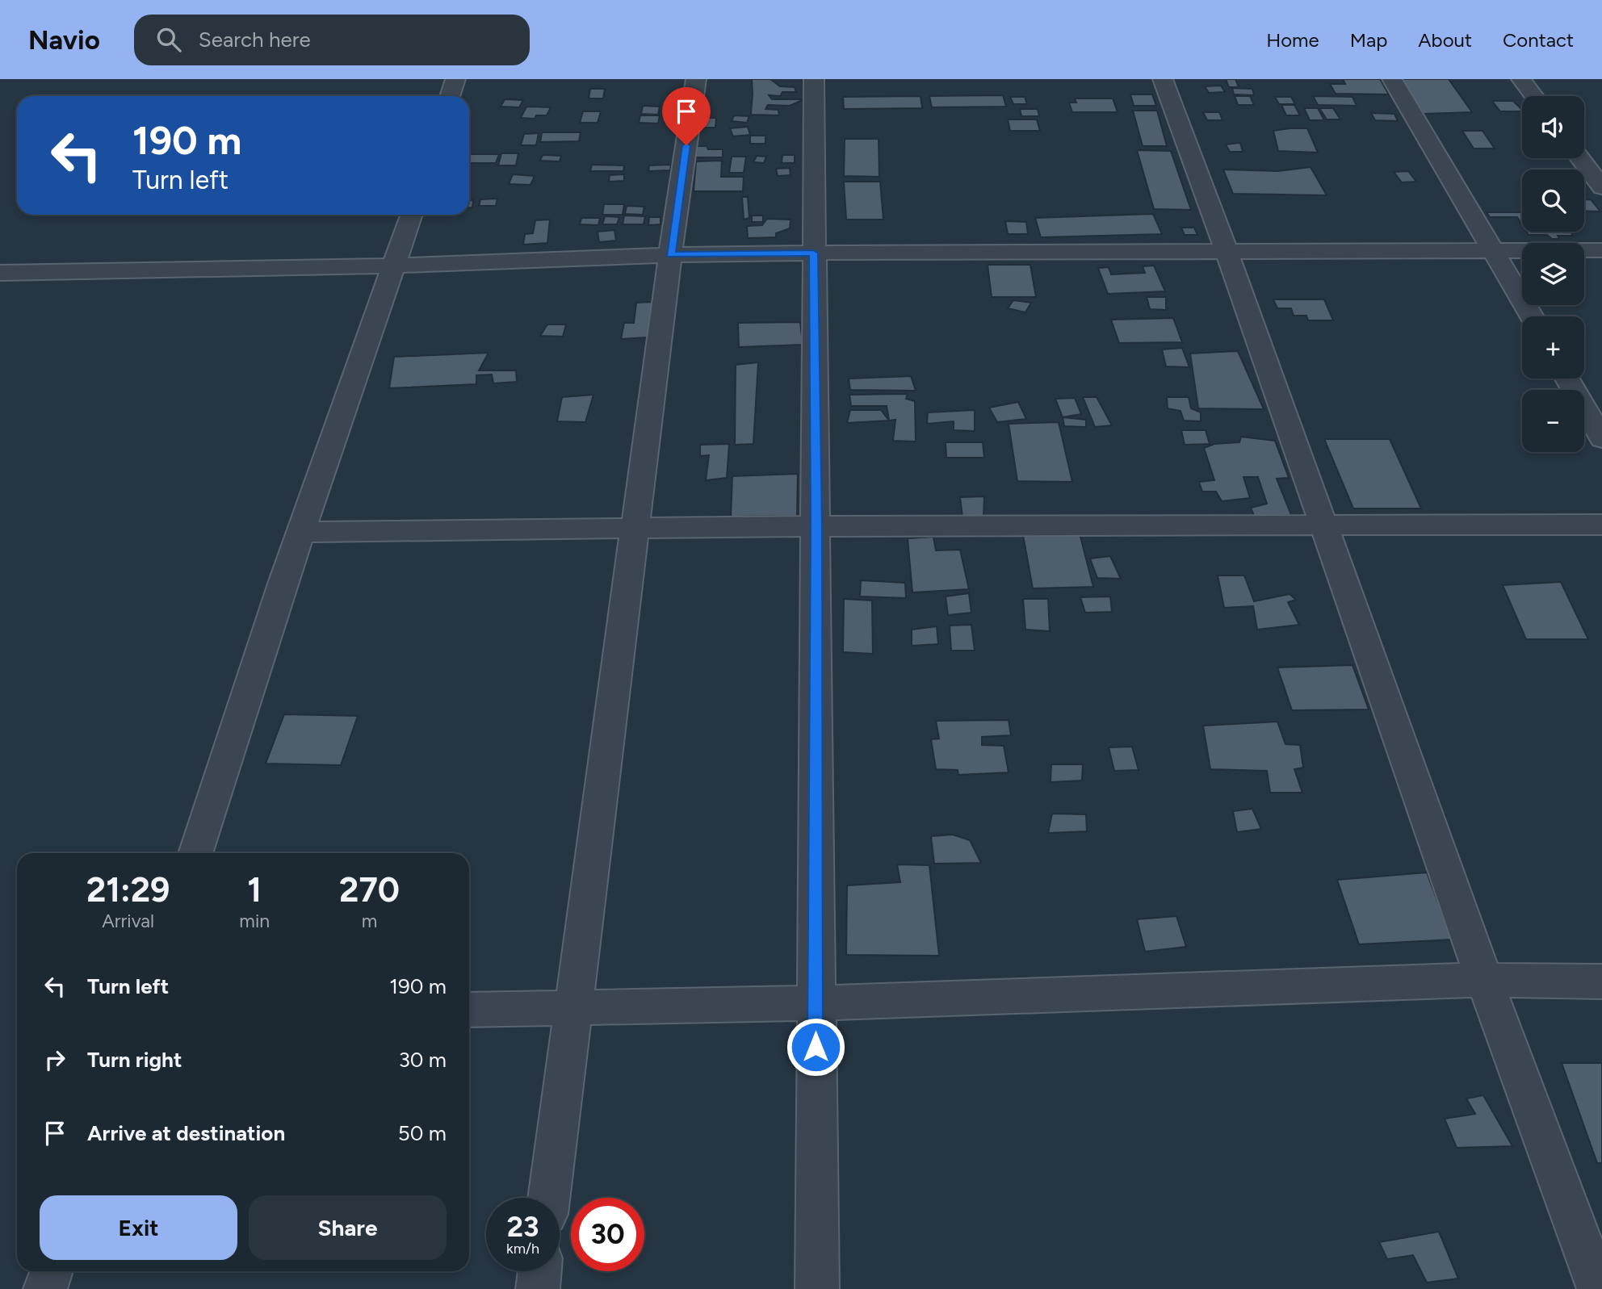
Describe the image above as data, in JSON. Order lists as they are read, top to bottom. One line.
{"page":{"header":"Navio","search":"Search here","nav":["Home","Map","About","Contact"],"map_buttons":["+","−"],"turn":["190 m","Turn left"],"eta":["21:29","Arrival","1","min","270","m"],"list":[{"name":"Turn left","value":"190 m"},{"name":"Turn right","value":"30 m"},{"name":"Arrive at destination","value":"50 m"}],"buttons":["Exit","Share"],"speed":"23 km/h","limit":"30"}}
